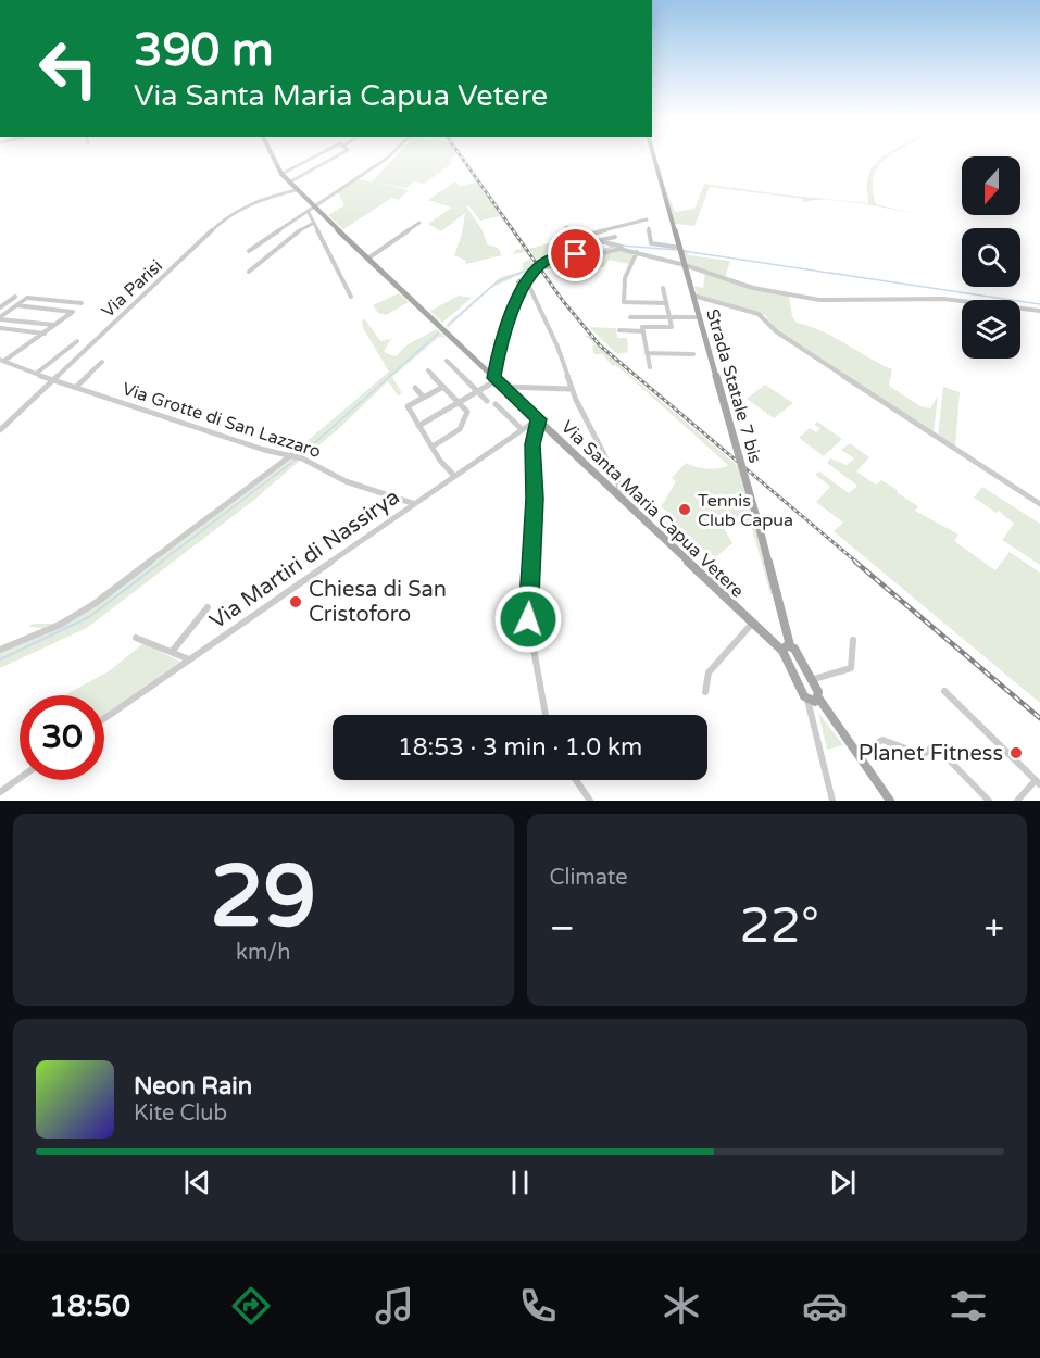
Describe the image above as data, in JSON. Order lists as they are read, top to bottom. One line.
{"streets":{"main road":["Strada Statale 7 bis","Via Santa Maria Capua Vetere"],"street":["Via Parisi","Via Grotte di San Lazzaro","Via Martiri di Nassirya"]},"crossings":[["Via Parisi","Via Grotte di San Lazzaro"],["Via Parisi","Via Santa Maria Capua Vetere"],["Strada Statale 7 bis","Via Santa Maria Capua Vetere"],["Via Grotte di San Lazzaro","Via Martiri di Nassirya"],["Via Santa Maria Capua Vetere","Via Martiri di Nassirya"]],"places":["Tennis Club Capua","Chiesa di San Cristoforo","Planet Fitness"],"north":"bottom","page":{"turn":["390 m","Via Santa Maria Capua Vetere"],"limit":"30","trip":"18:53 · 3 min · 1.0 km","tile":[["29","km/h"],"Climate"],"heat":["−","22°","+"],"song":["Neon Rain","Kite Club"],"tabs":"18:50"}}
